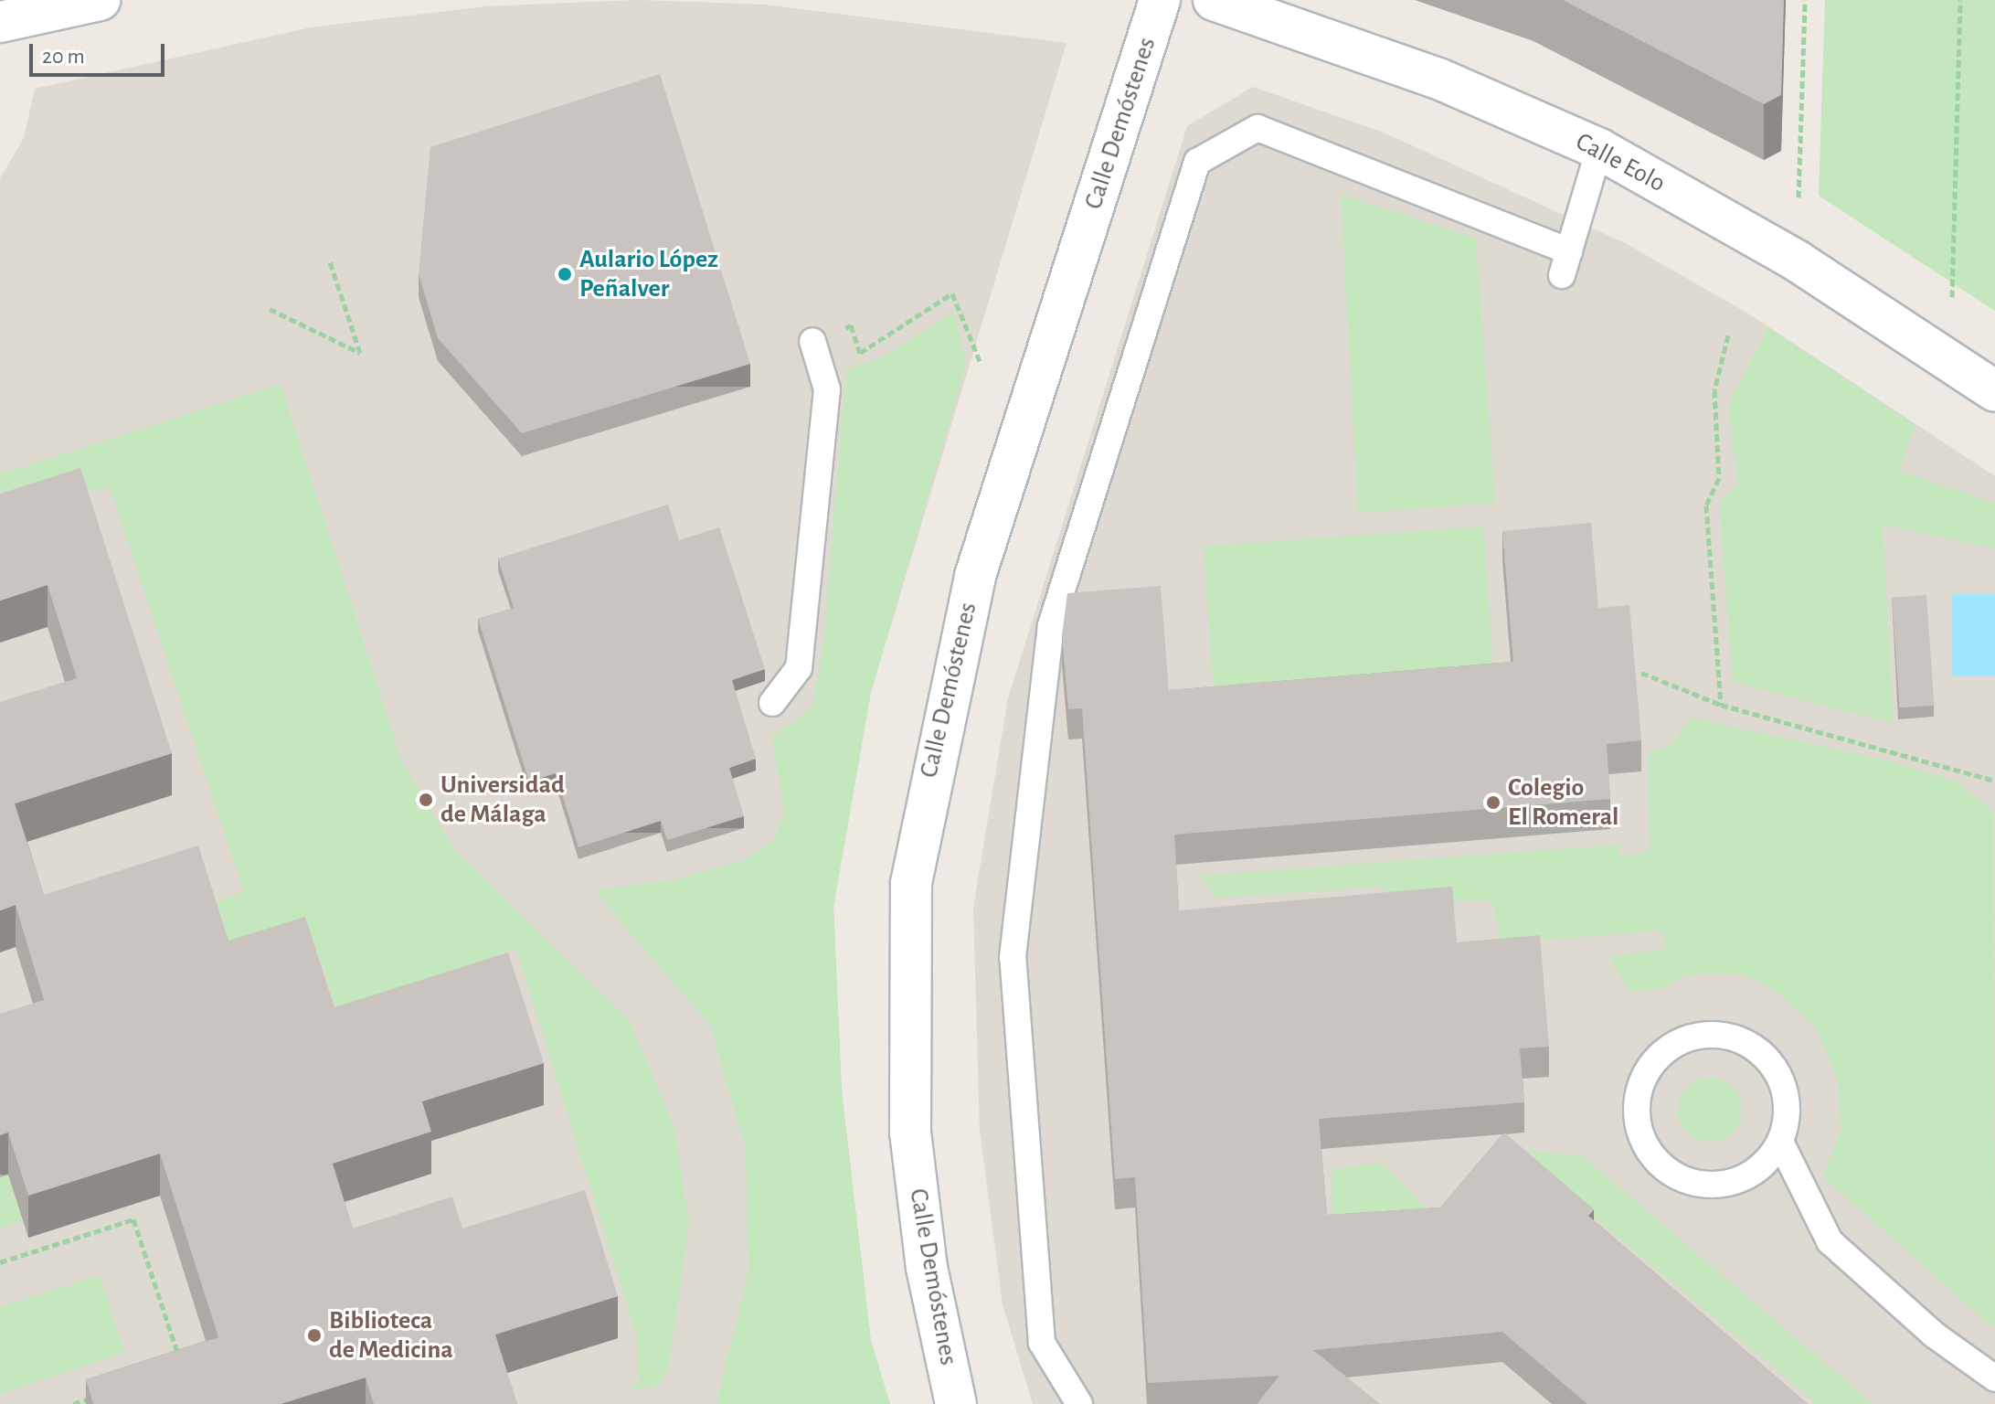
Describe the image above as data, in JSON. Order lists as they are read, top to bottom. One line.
{"streets":{"street":["Calle Demóstenes","Calle Eolo"]},"places":["Aulario López Peñalver","Universidad de Málaga","Colegio El Romeral","Biblioteca de Medicina"],"scale_bar":"20 m"}
